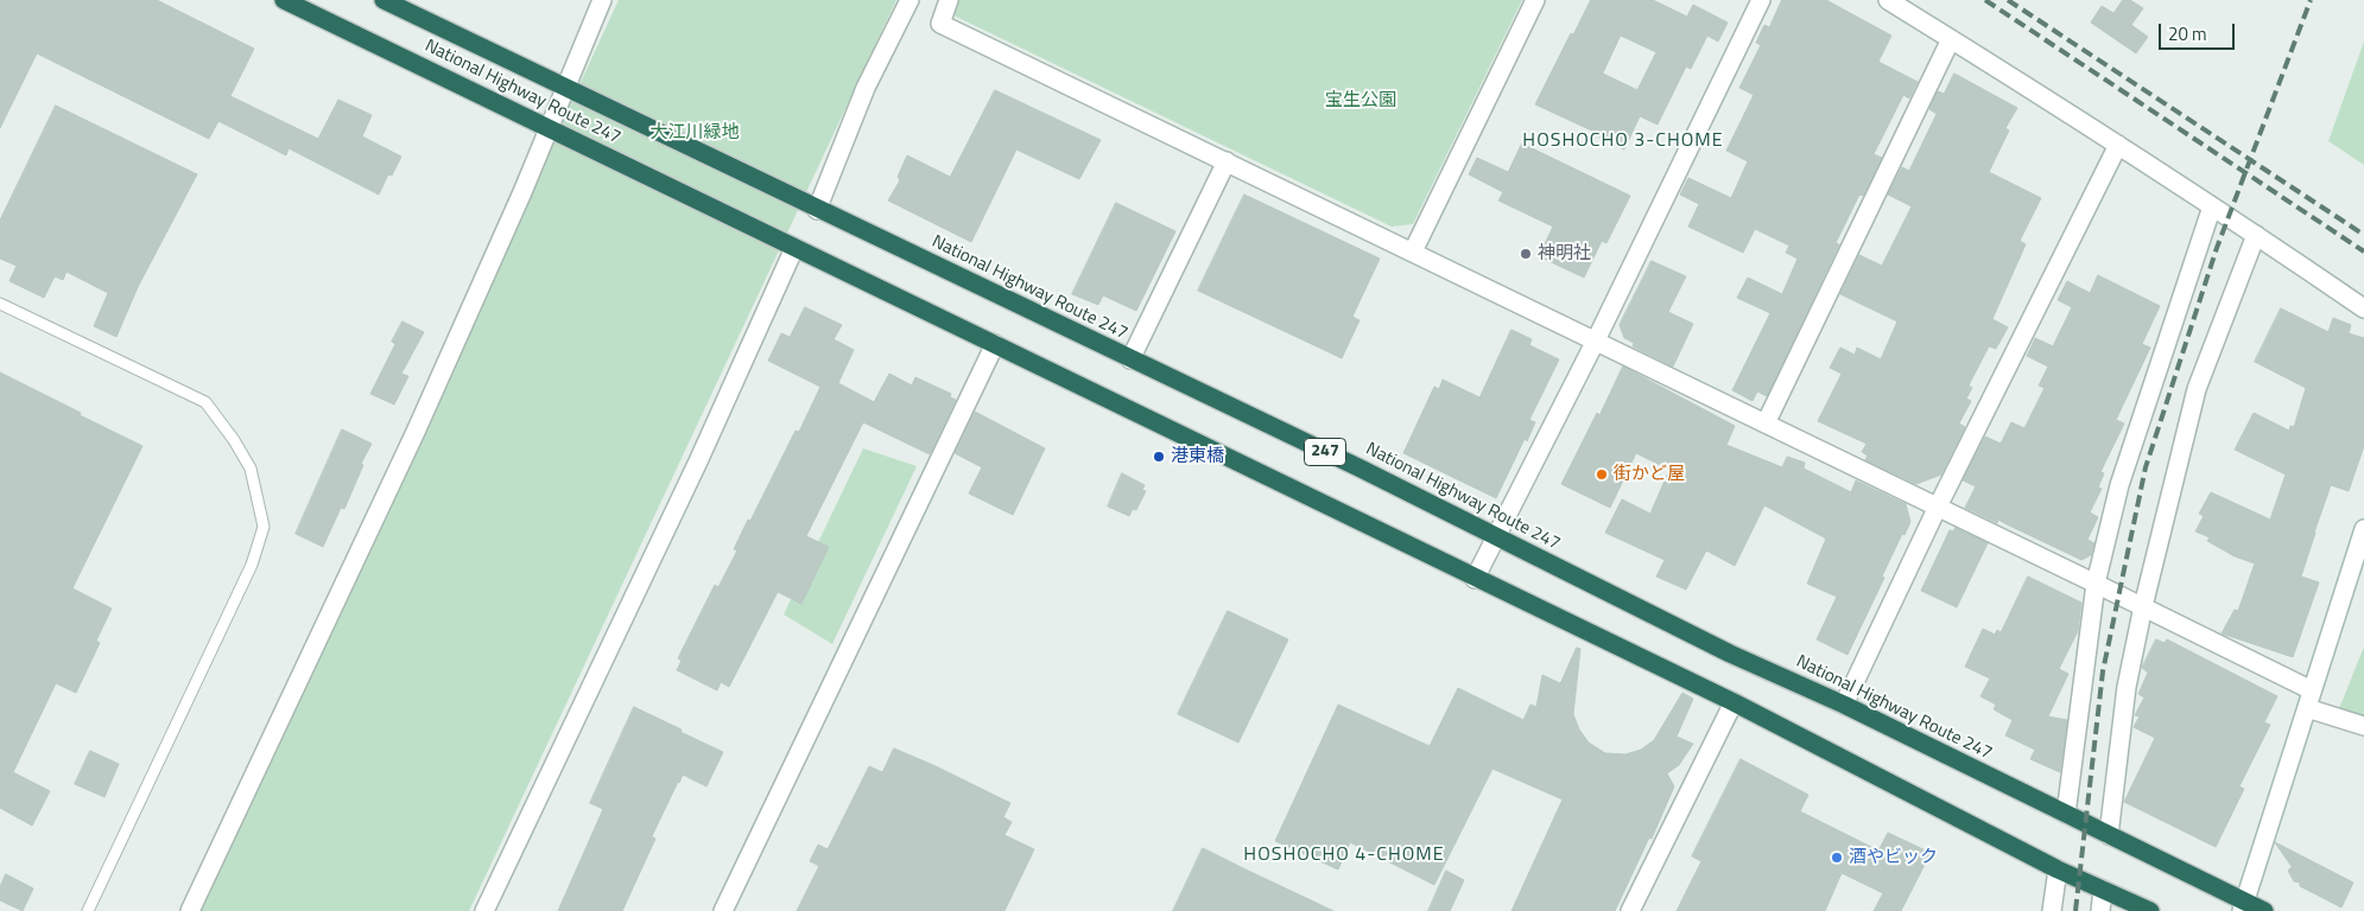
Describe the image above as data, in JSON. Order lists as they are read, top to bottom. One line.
{"streets":{"highway":["National Highway Route 247","247"]},"districts":["HOSHOCHO 3-CHOME","HOSHOCHO 4-CHOME"],"parks":["宝生公園","大江川緑地"],"places":["神明社","港東橋","街かど屋","酒やビック"],"scale_bar":"20 m"}
